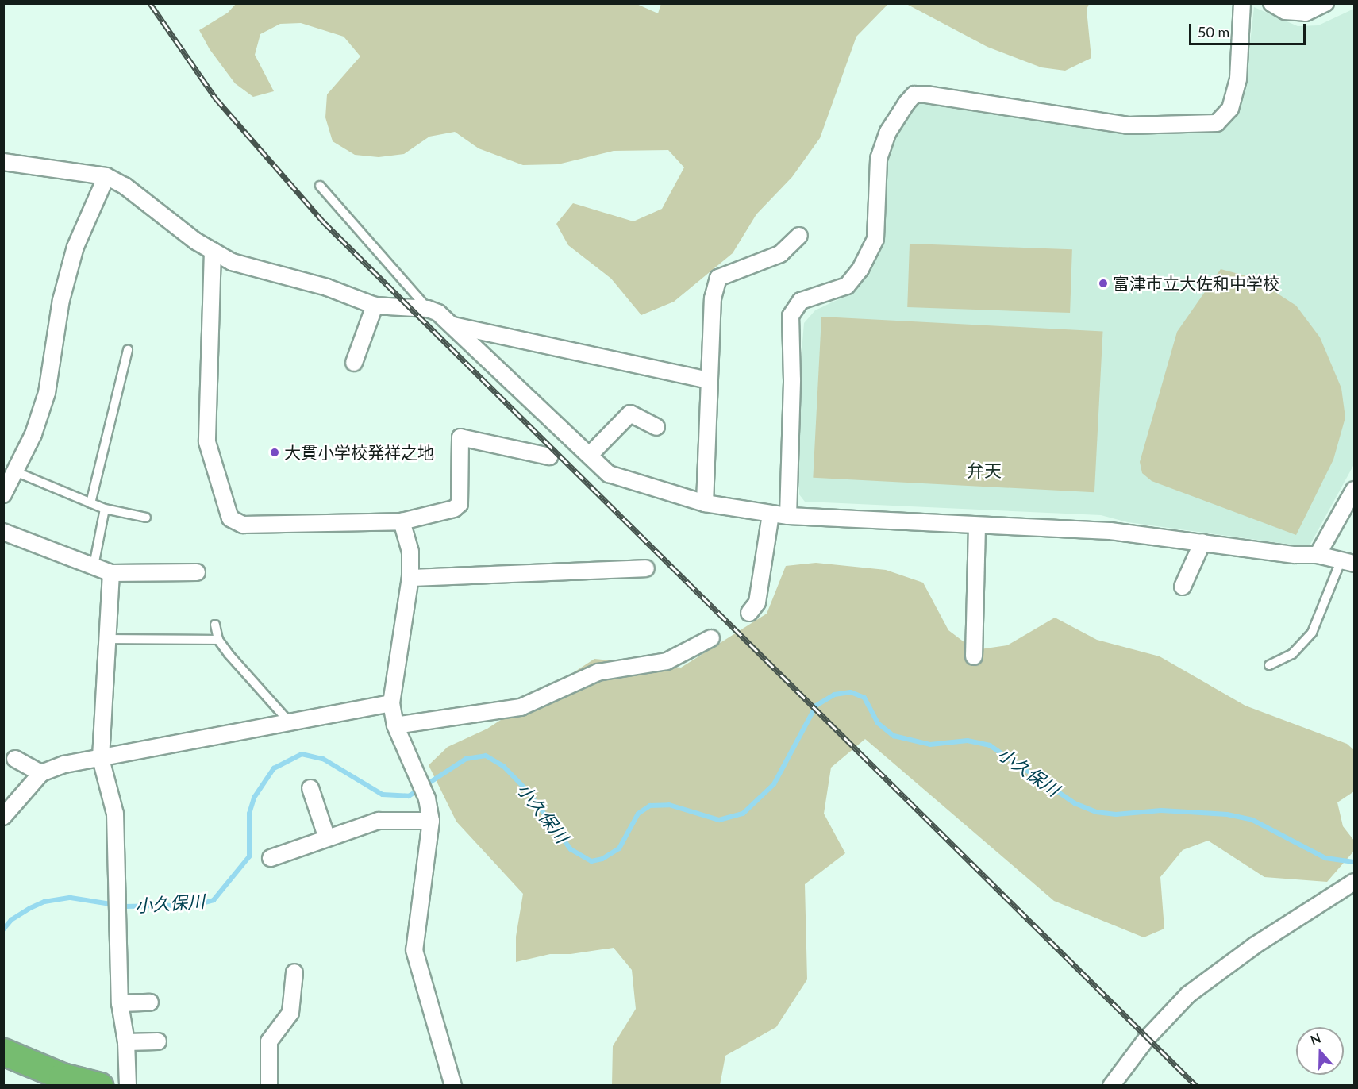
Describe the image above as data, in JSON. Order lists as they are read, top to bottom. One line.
{"districts":["弁天"],"water":["小久保川"],"places":["富津市立大佐和中学校","大貫小学校発祥之地"],"scale_bar":"50 m","north":"top"}
